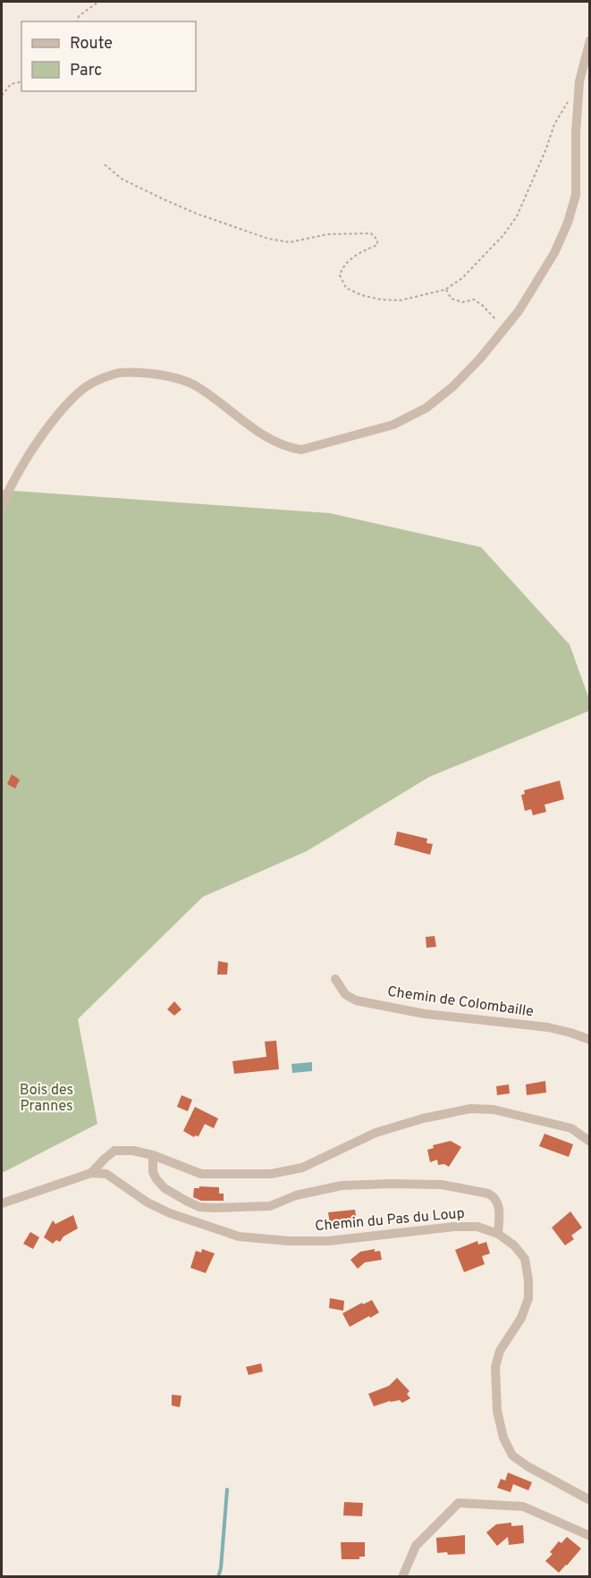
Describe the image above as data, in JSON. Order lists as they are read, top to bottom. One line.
{"streets":{"street":["Chemin de Colombaille","Chemin du Pas du Loup"]},"parks":["Bois des Prannes"],"legend":["Route","Parc"]}
